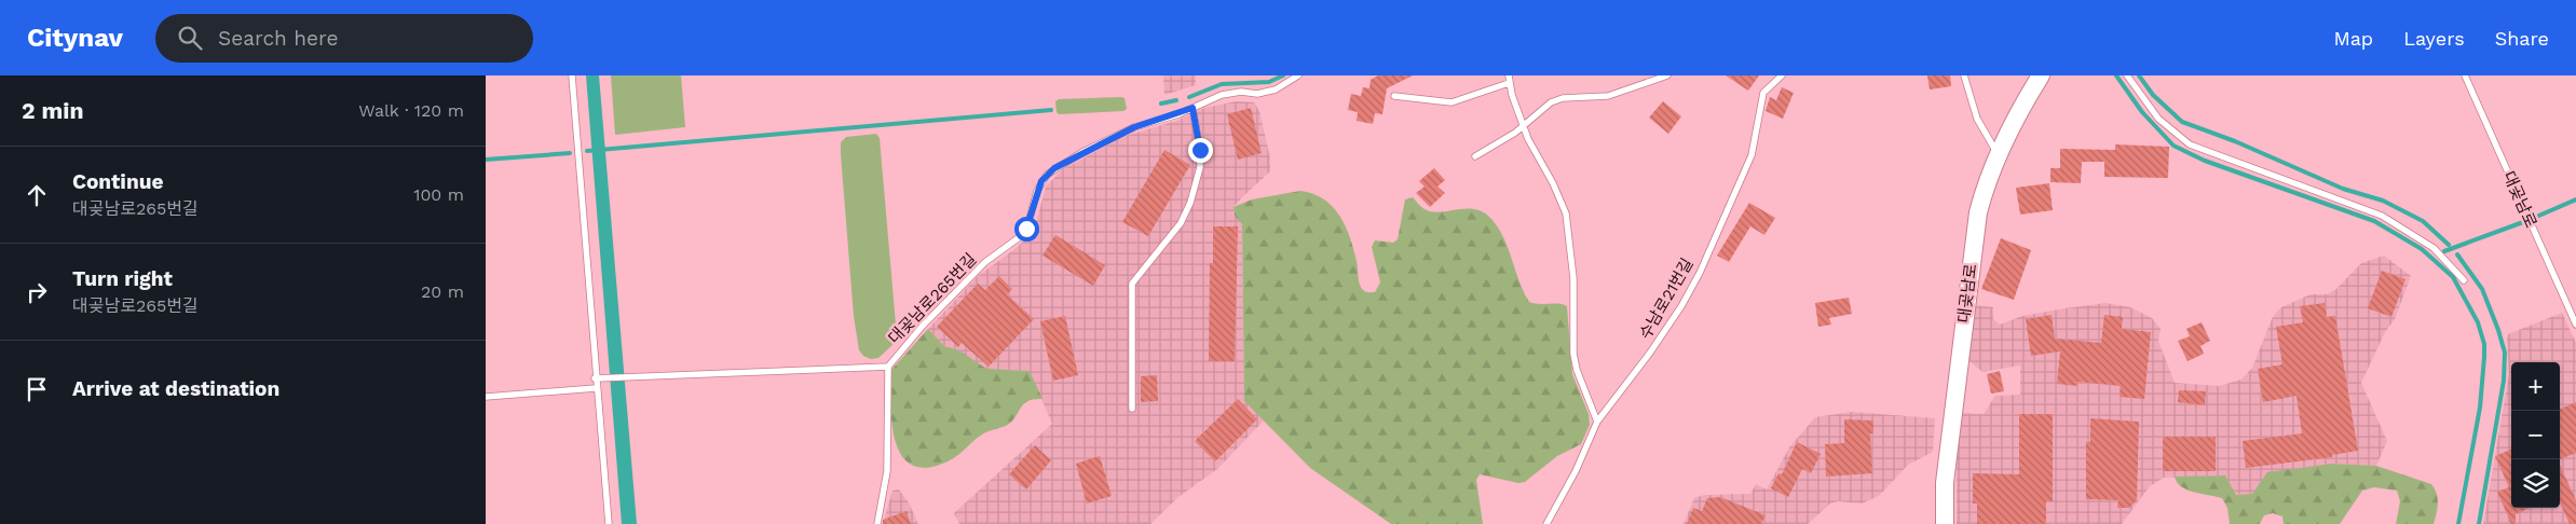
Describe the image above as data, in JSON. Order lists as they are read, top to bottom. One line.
{"streets":{"street":["대곶남로"],"lane":["대곶남로265번길","수남로21번길"]},"page":{"header":"Citynav","search":"Search here","nav":["Map","Layers","Share"],"heading":["2 min","Walk · 120 m"],"list":[["Continue","대곶남로265번길","100 m"],["Turn right","대곶남로265번길","20 m"],"Arrive at destination"],"map_buttons":["+","−"]}}
